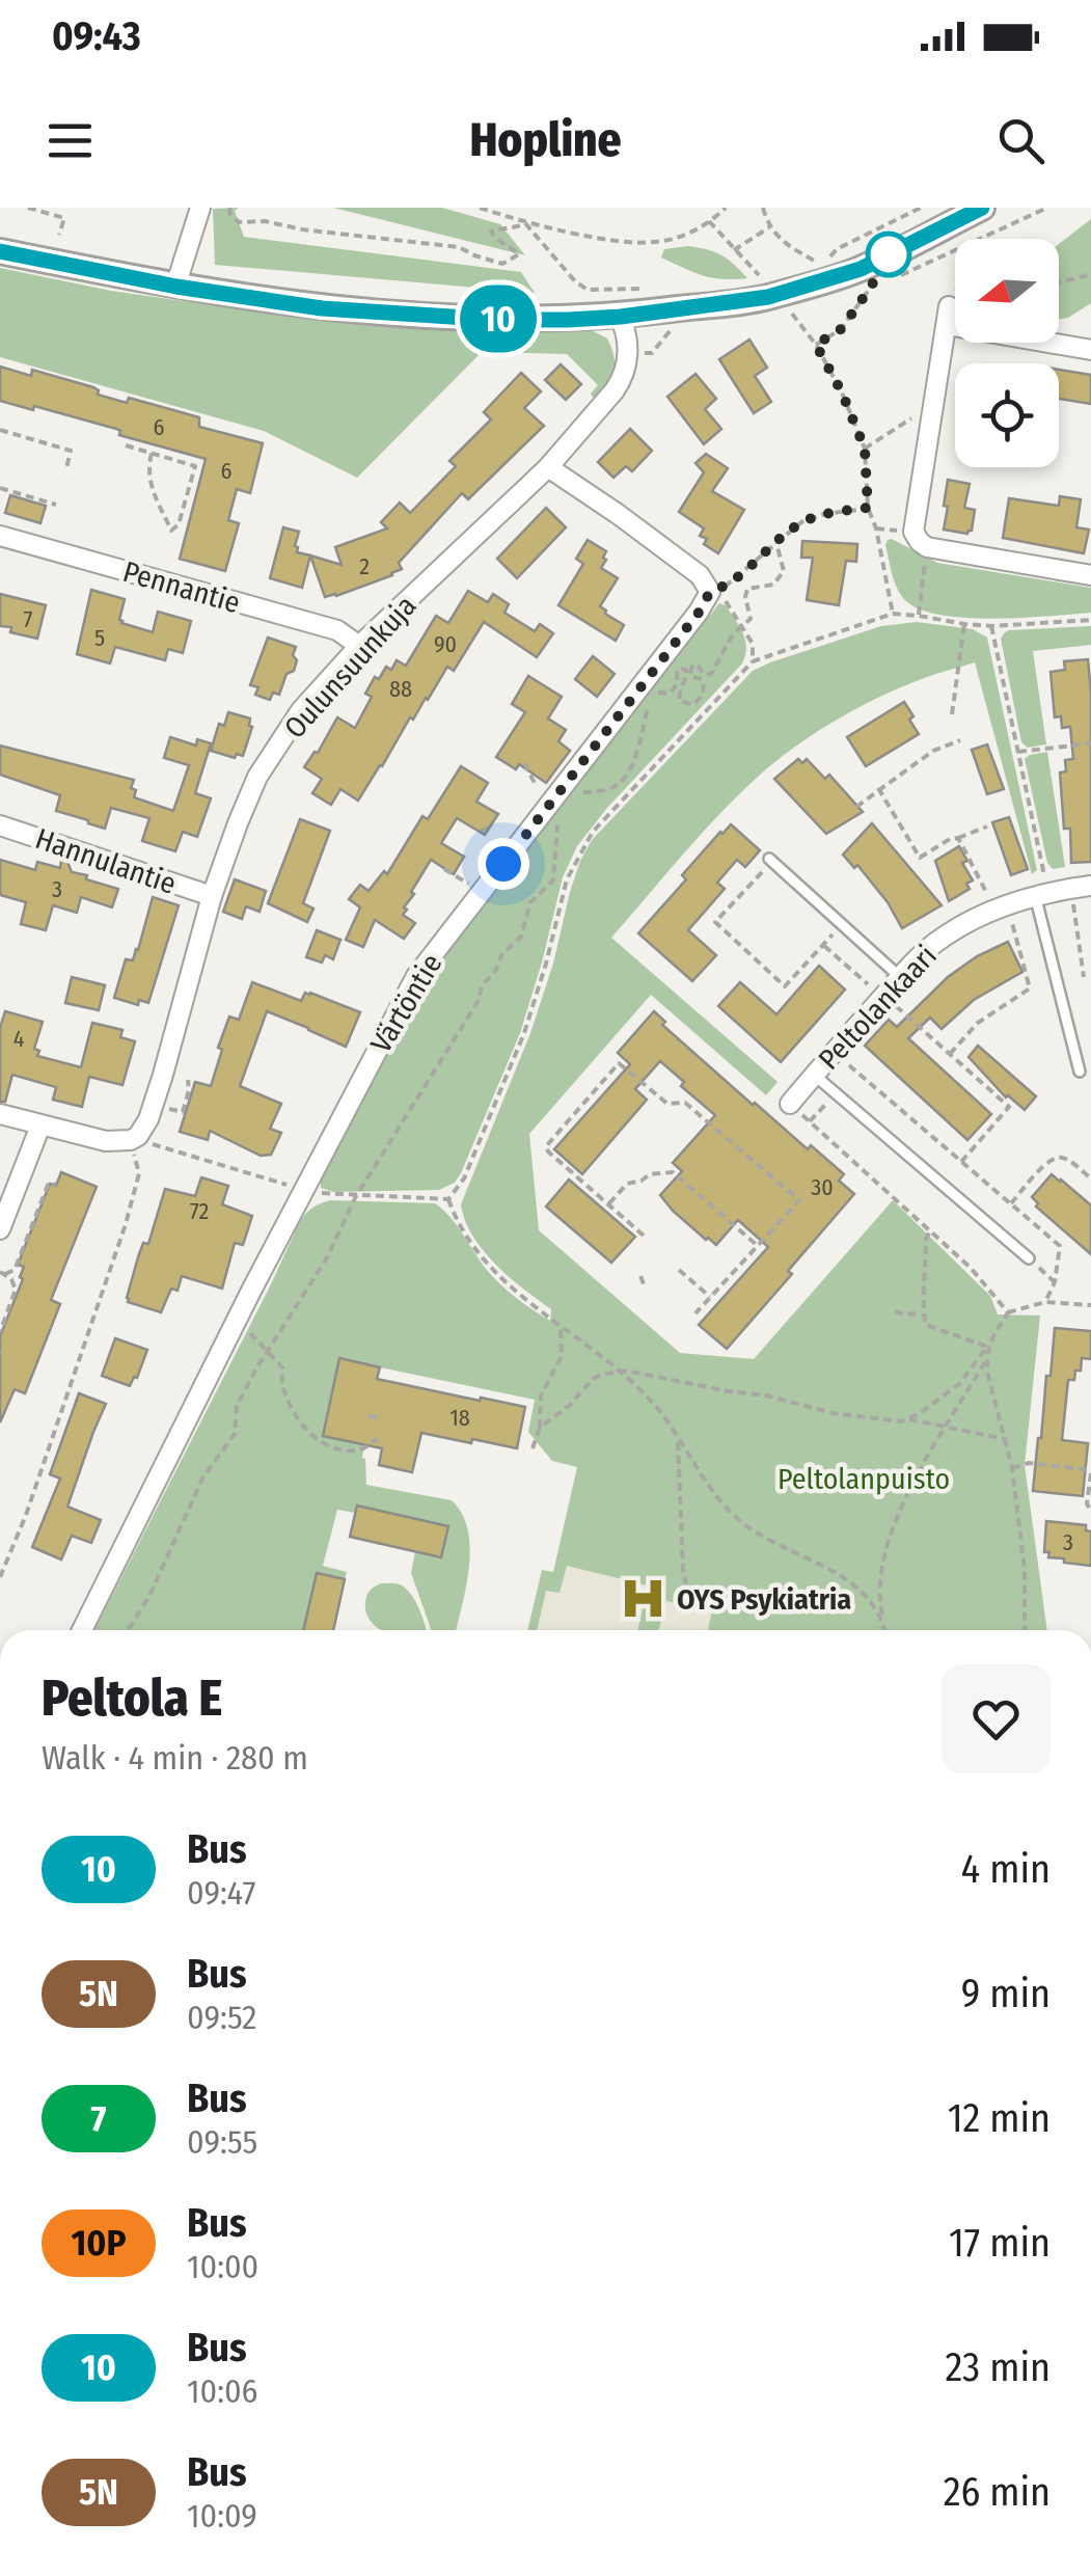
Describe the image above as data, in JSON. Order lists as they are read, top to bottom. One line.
{"streets":{"street":["Pennantie","Oulunsuunkuja","Hannulantie","Värtöntie","Peltolankaari"]},"crossings":[["Pennantie","Oulunsuunkuja"],["Oulunsuunkuja","Hannulantie"]],"parks":["Peltolanpuisto"],"places":{"hospital":["OYS Psykiatria"]},"lines":["bus line 10"],"house_numbers":["6","6","2","7","5","90","88","3","4","30","72","18","3"],"north":"left","page":{"status":"09:43","header":"Hopline","on_map":"10","heading":["Peltola E","Walk · 4 min · 280 m"],"list":[{"mark":"10","name":"Bus","note":"09:47","value":"4 min"},{"mark":"5N","name":"Bus","note":"09:52","value":"9 min"},{"mark":"7","name":"Bus","note":"09:55","value":"12 min"},{"mark":"10P","name":"Bus","note":"10:00","value":"17 min"},{"mark":"10","name":"Bus","note":"10:06","value":"23 min"},{"mark":"5N","name":"Bus","note":"10:09","value":"26 min"}]}}
